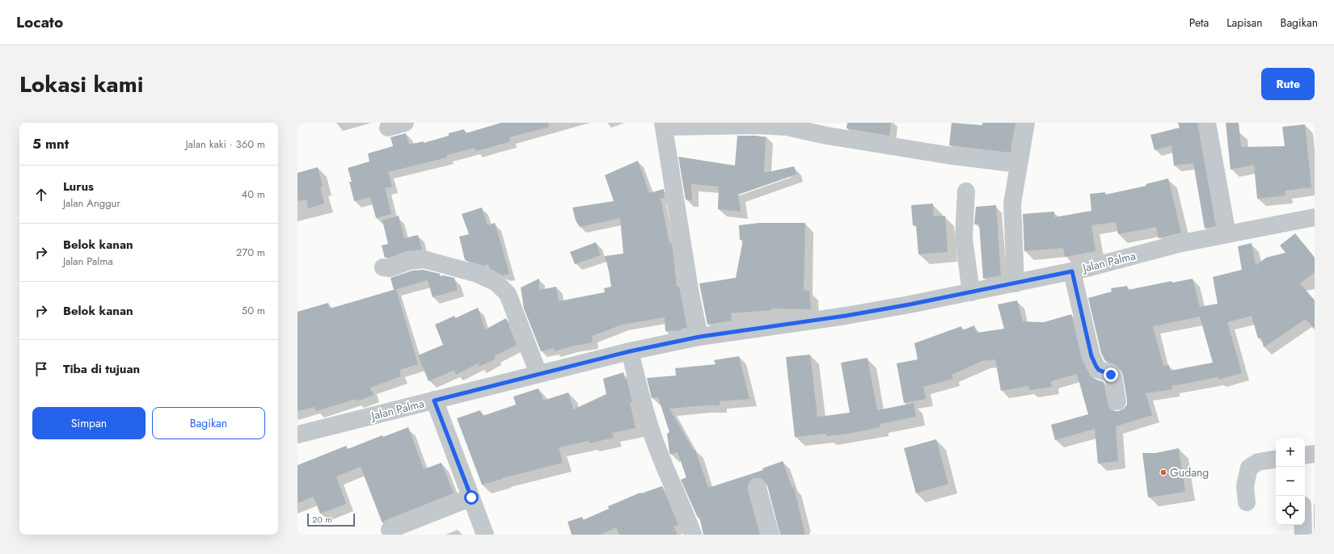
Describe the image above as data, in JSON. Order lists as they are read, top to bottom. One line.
{"streets":{"street":["Jalan Palma"]},"places":["Gudang"],"scale_bar":"20 m","page":{"header":"Locato","nav":["Peta","Lapisan","Bagikan"],"title":"Lokasi kami","buttons":["Rute",["Simpan","Bagikan"]],"heading":["5 mnt","Jalan kaki · 360 m"],"list":[["Lurus","Jalan Anggur","40 m"],["Belok kanan","Jalan Palma","270 m"],["Belok kanan","50 m"],"Tiba di tujuan"],"map_buttons":["+","−"],"scale":"20 m"}}
